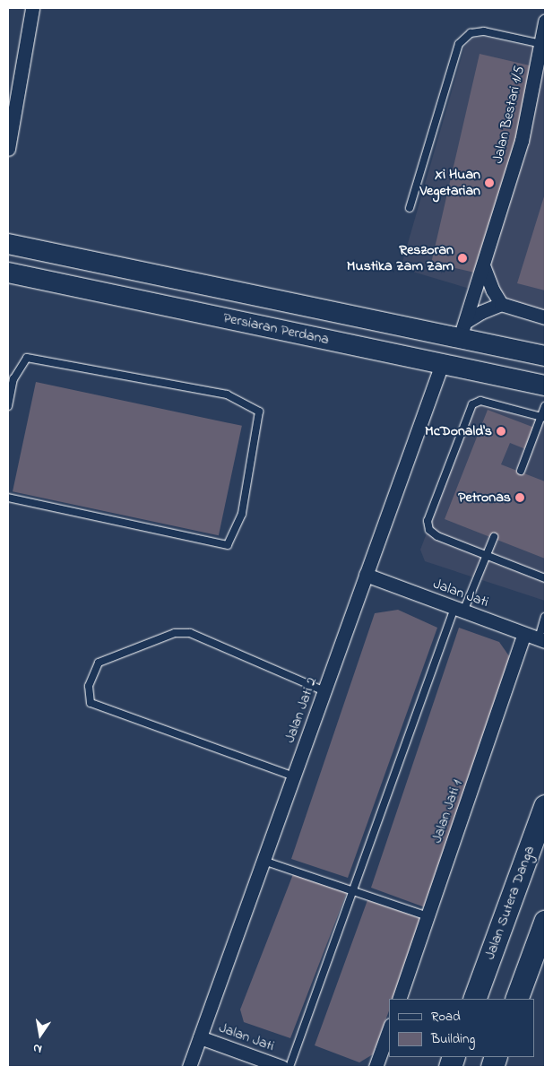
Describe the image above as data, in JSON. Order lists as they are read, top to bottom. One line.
{"streets":{"main road":["Persiaran Perdana","Jalan Sutera Danga"],"street":["Jalan Bestari 1/5","Jalan Jati","Jalan Jati 2","Jalan Jati 1"]},"crossings":[["Jalan Bestari 1/5","Persiaran Perdana"],["Persiaran Perdana","Jalan Jati 2"],["Jalan Jati","Jalan Jati 2"],["Jalan Jati","Jalan Jati 1"]],"places":["Xi Huan Vegetarian","Reszoran Mustika Zam Zam","McDonald's","Petronas"],"legend":["Road","Building"],"north":"bottom"}
